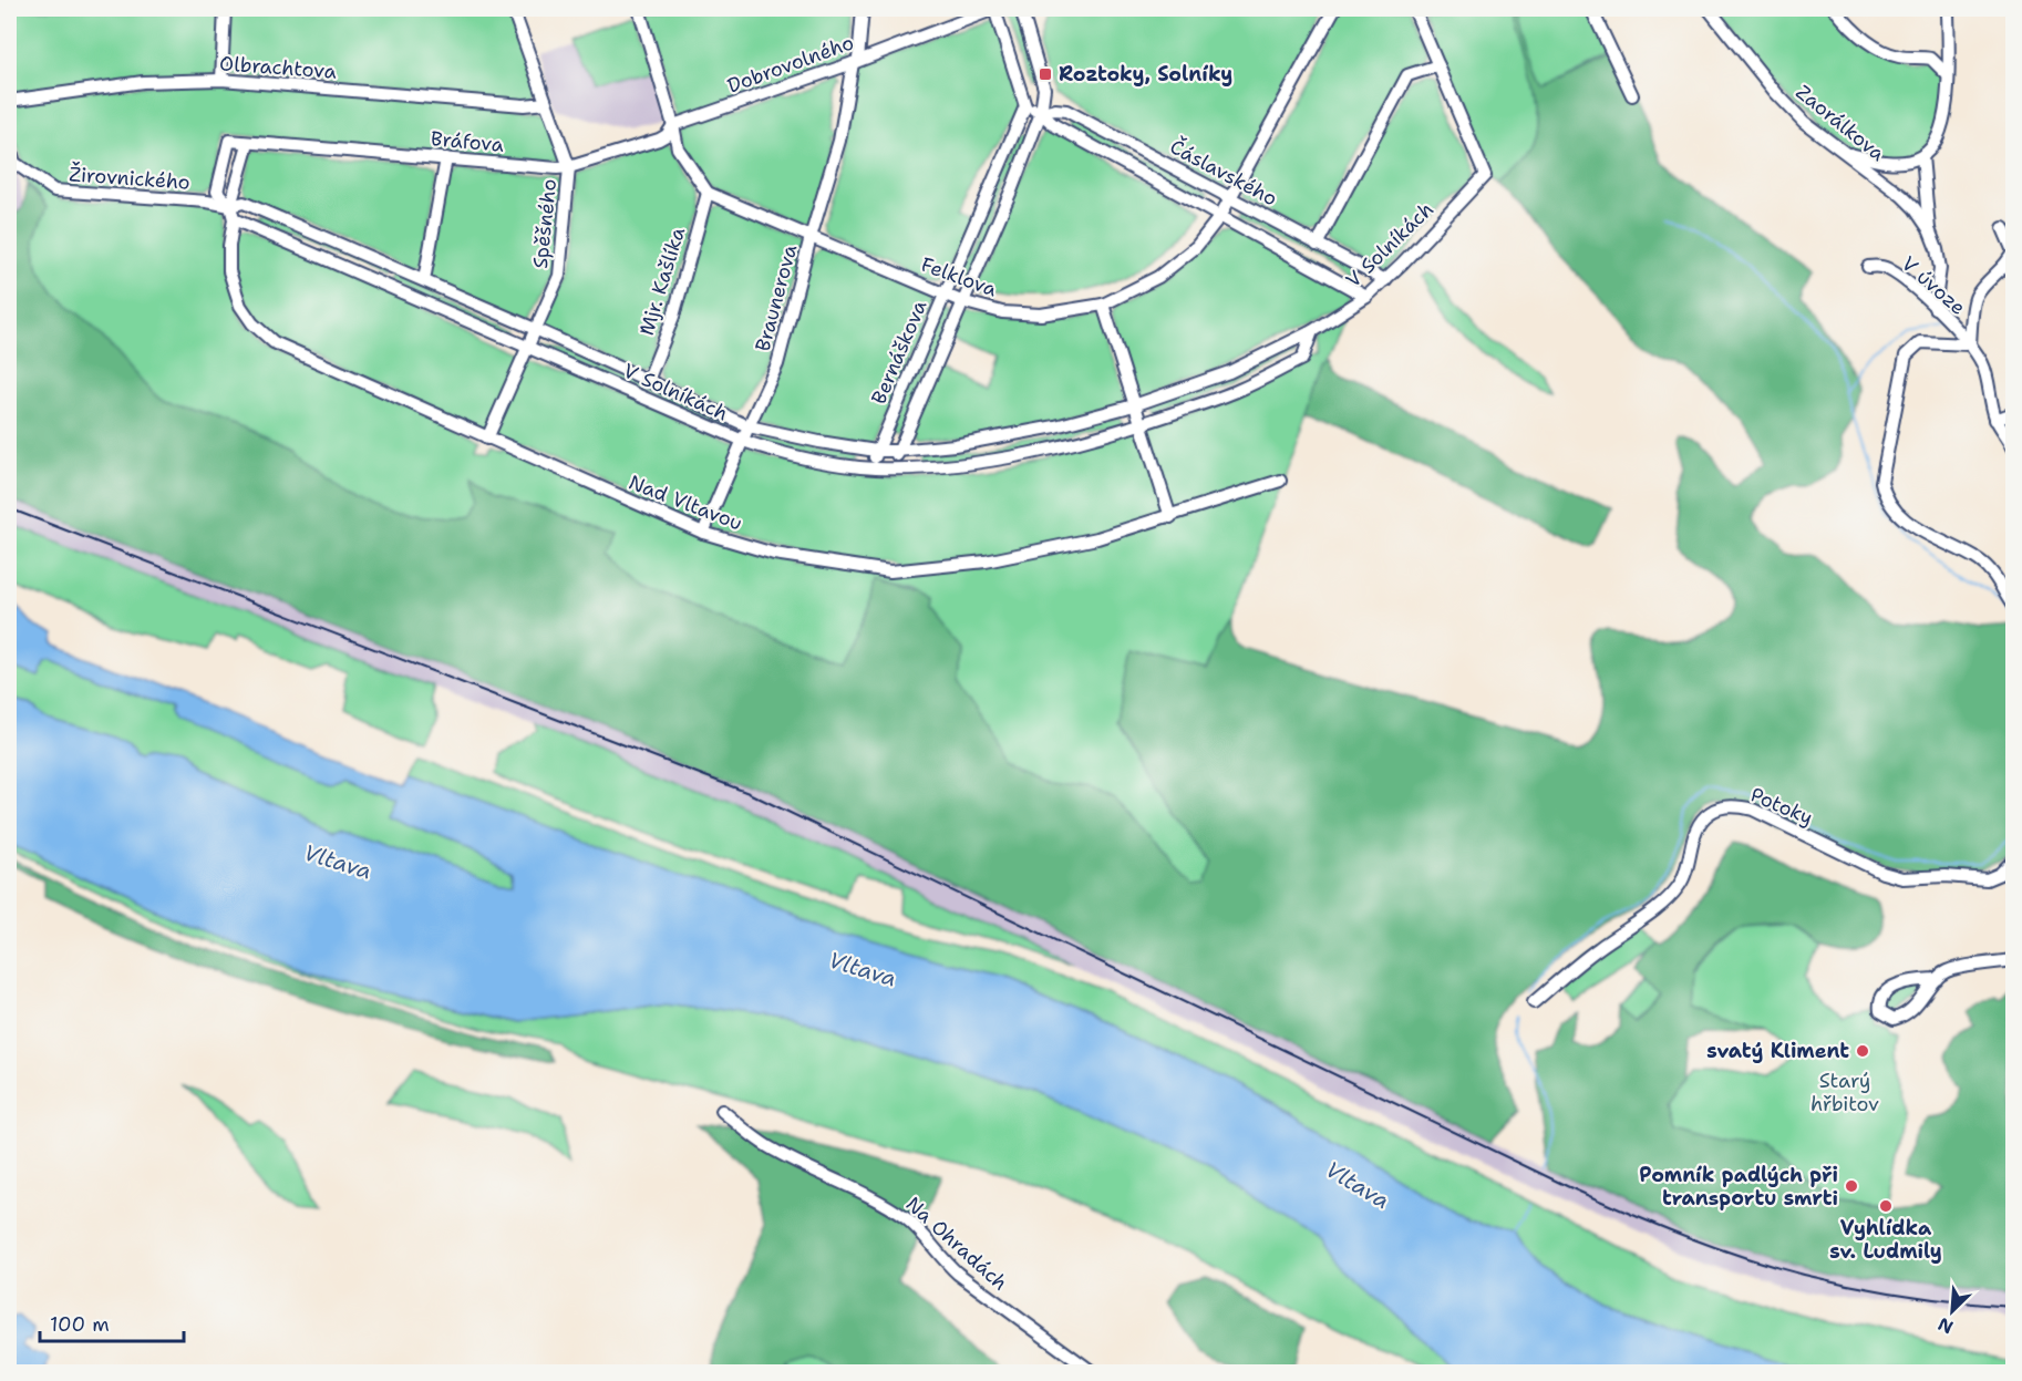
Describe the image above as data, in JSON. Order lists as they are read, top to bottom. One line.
{"streets":{"street":["Dobrovolného","Olbrachtova","Zaorálkova","Bráfova","Čáslavského","Žirovnického","Spěšného","V Solníkách","Felklova","Mjr. Kašlíka","V úvoze","Braunerova","Bernáškova","Nad Vltavou","Potoky","Na Ohradách"]},"crossings":[["Dobrovolného","Bráfova"],["Dobrovolného","Braunerova"],["Olbrachtova","Spěšného"],["Bráfova","Spěšného"],["Čáslavského","V Solníkách"],["Čáslavského","Felklova"],["Čáslavského","Bernáškova"],["Žirovnického","V Solníkách"],["Spěšného","V Solníkách"],["Spěšného","Nad Vltavou"],["V Solníkách","Mjr. Kašlíka"],["V Solníkách","Braunerova"],["V Solníkách","Bernáškova"],["V Solníkách","Nad Vltavou"],["Felklova","Mjr. Kašlíka"],["Felklova","Braunerova"],["Felklova","Bernáškova"],["Braunerova","Nad Vltavou"]],"water":["Vltava"],"parks":["Starý hřbitov"],"places":{"transit":["Roztoky, Solníky"],"other":["svatý Kliment","Pomník padlých při transportu smrti","Vyhlídka sv. Ludmily"]},"scale_bar":"100 m","north":"bottom left"}
